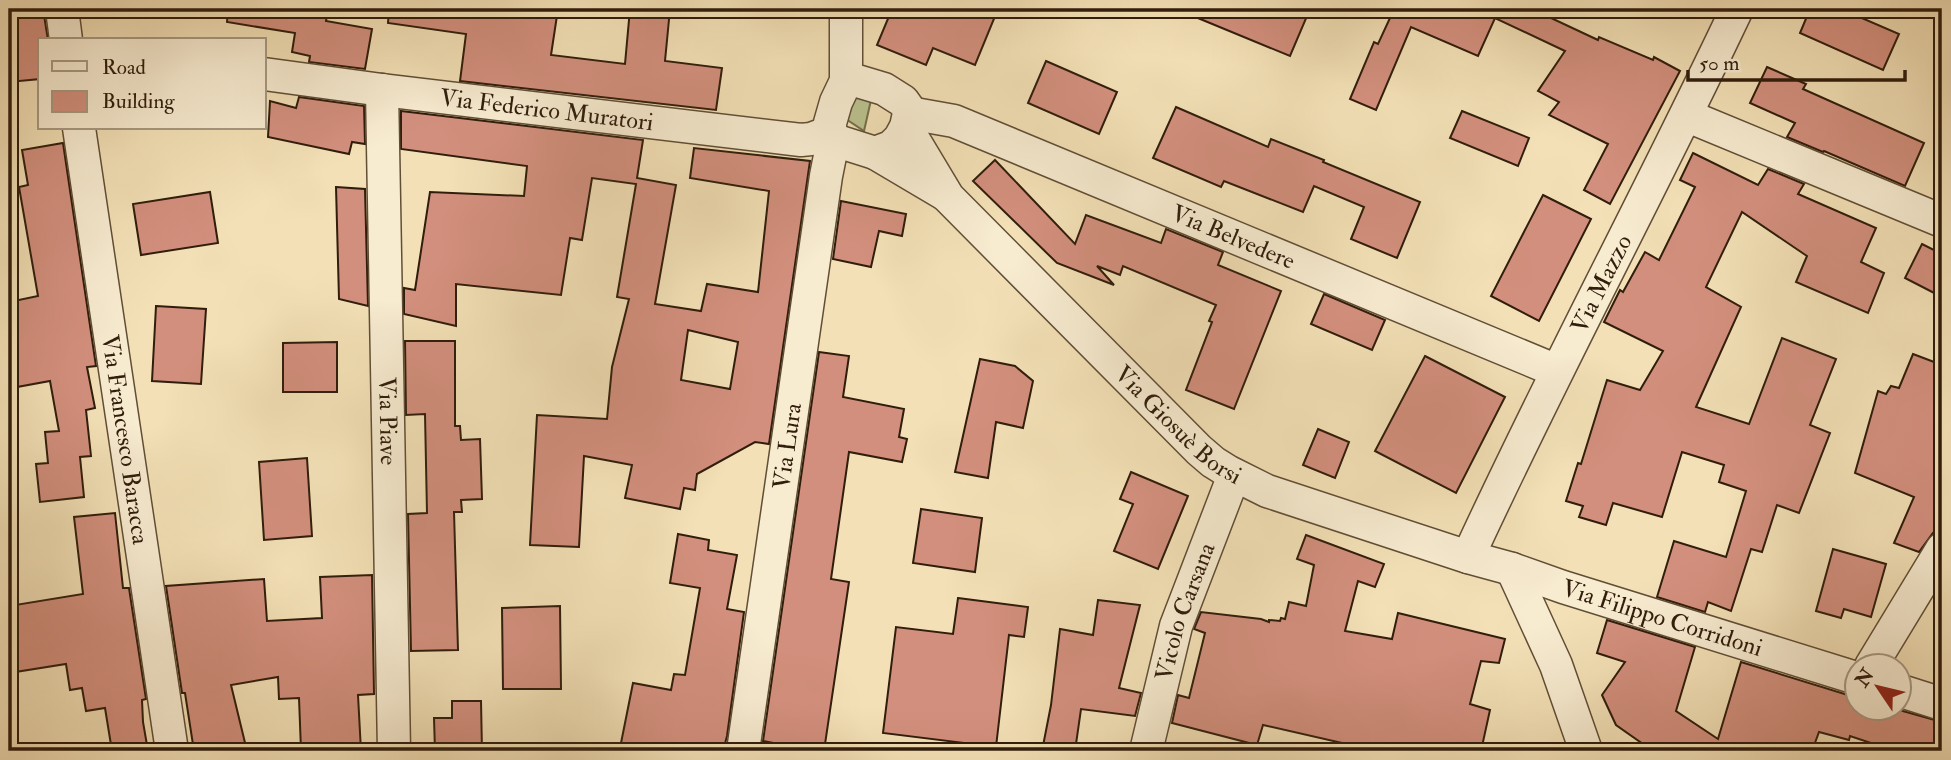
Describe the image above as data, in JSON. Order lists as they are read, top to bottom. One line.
{"streets":{"street":["Via Federico Muratori","Via Belvedere","Via Mazzo","Via Piave","Via Giosuè Borsi","Via Francesco Baracca","Via Lura","Vicolo Carsana","Via Filippo Corridoni"]},"crossings":[["Via Federico Muratori","Via Belvedere"],["Via Federico Muratori","Via Piave"],["Via Federico Muratori","Via Giosuè Borsi"],["Via Federico Muratori","Via Lura"],["Via Belvedere","Via Mazzo"],["Via Belvedere","Via Giosuè Borsi"],["Via Belvedere","Via Lura"],["Via Mazzo","Via Giosuè Borsi"],["Via Mazzo","Via Filippo Corridoni"],["Via Giosuè Borsi","Via Lura"],["Via Giosuè Borsi","Vicolo Carsana"],["Via Giosuè Borsi","Via Filippo Corridoni"]],"legend":["Road","Building"],"scale_bar":"50 m","north":"top left"}
